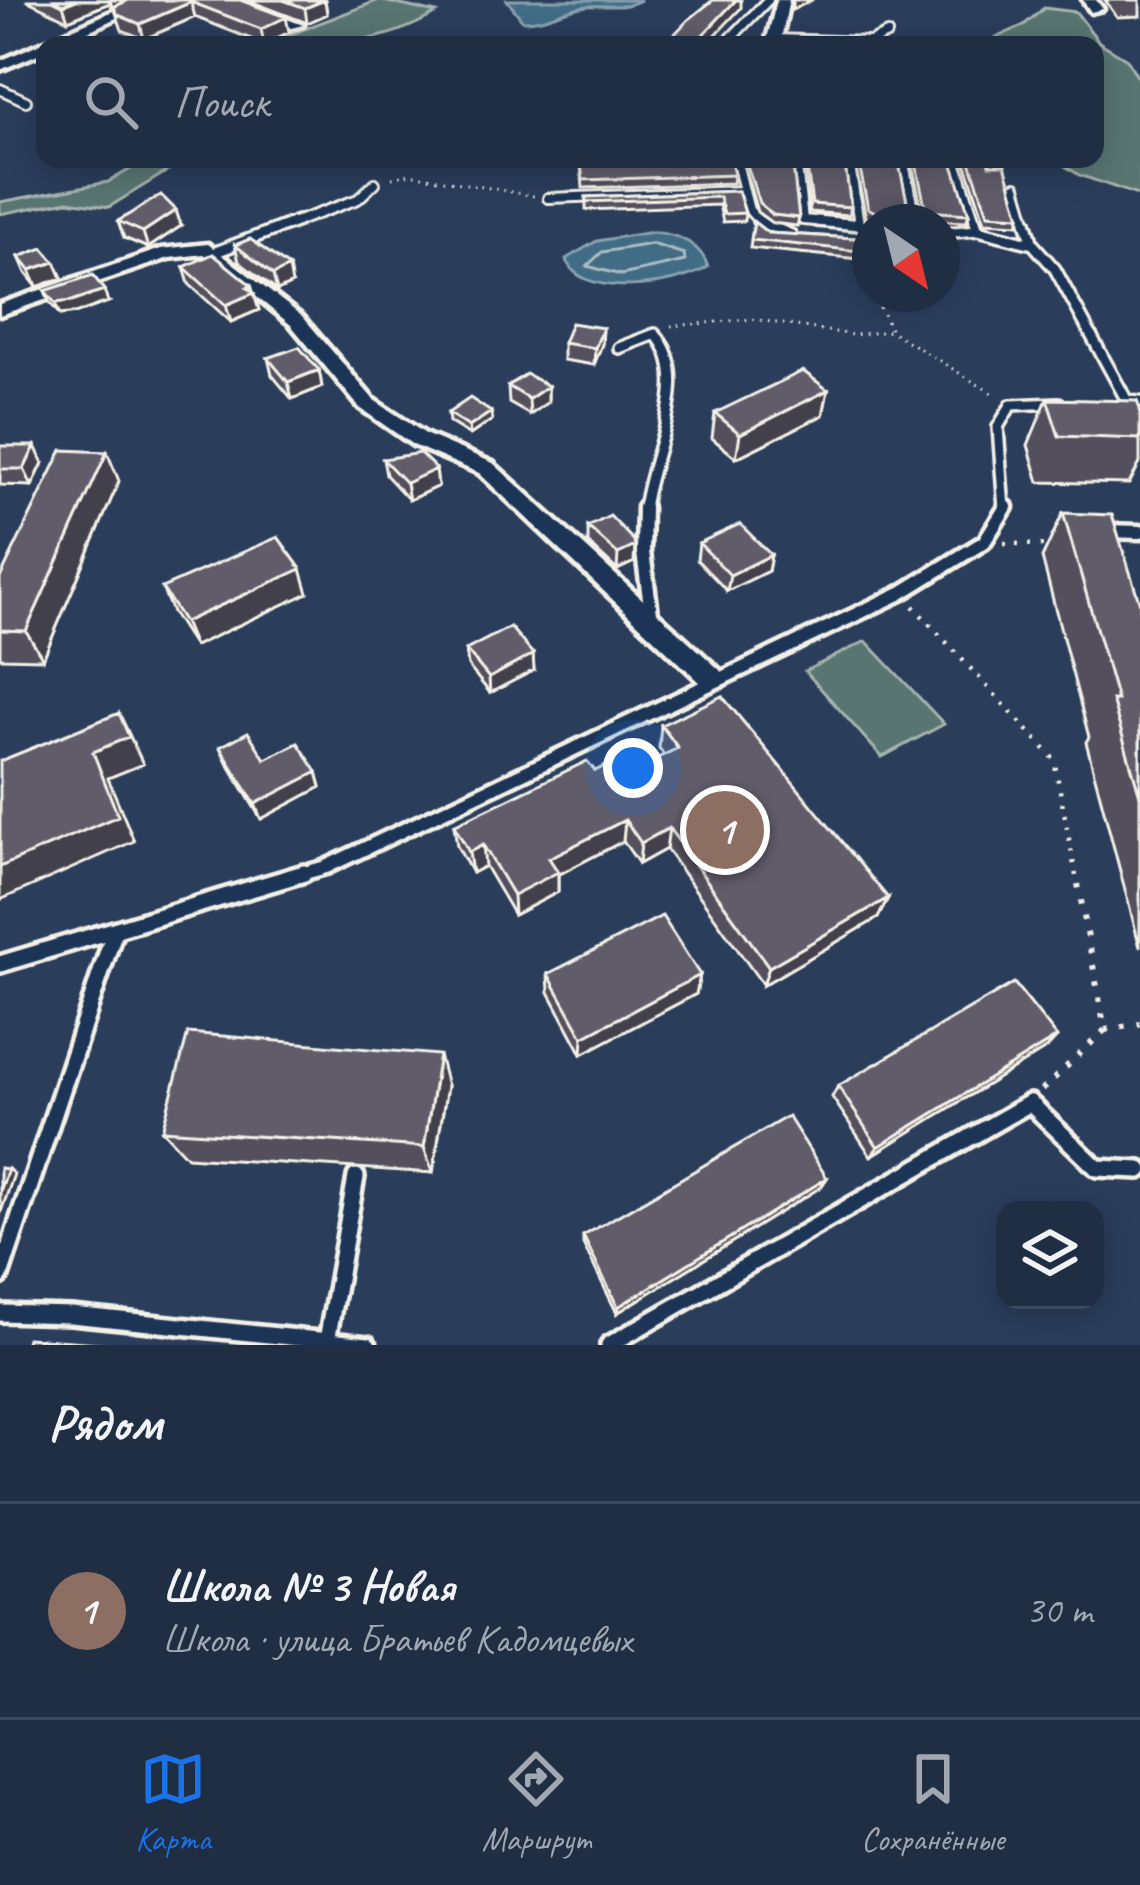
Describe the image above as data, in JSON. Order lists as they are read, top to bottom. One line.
{"north":"bottom right","page":{"search":"Поиск","pins":"1","heading":"Рядом","list":[{"mark":"1","name":"Школа № 3 Новая","note":"Школа · улица Братьев Кадомцевых","value":"30 m"}],"nav":["Карта","Маршрут","Сохранённые"]}}
